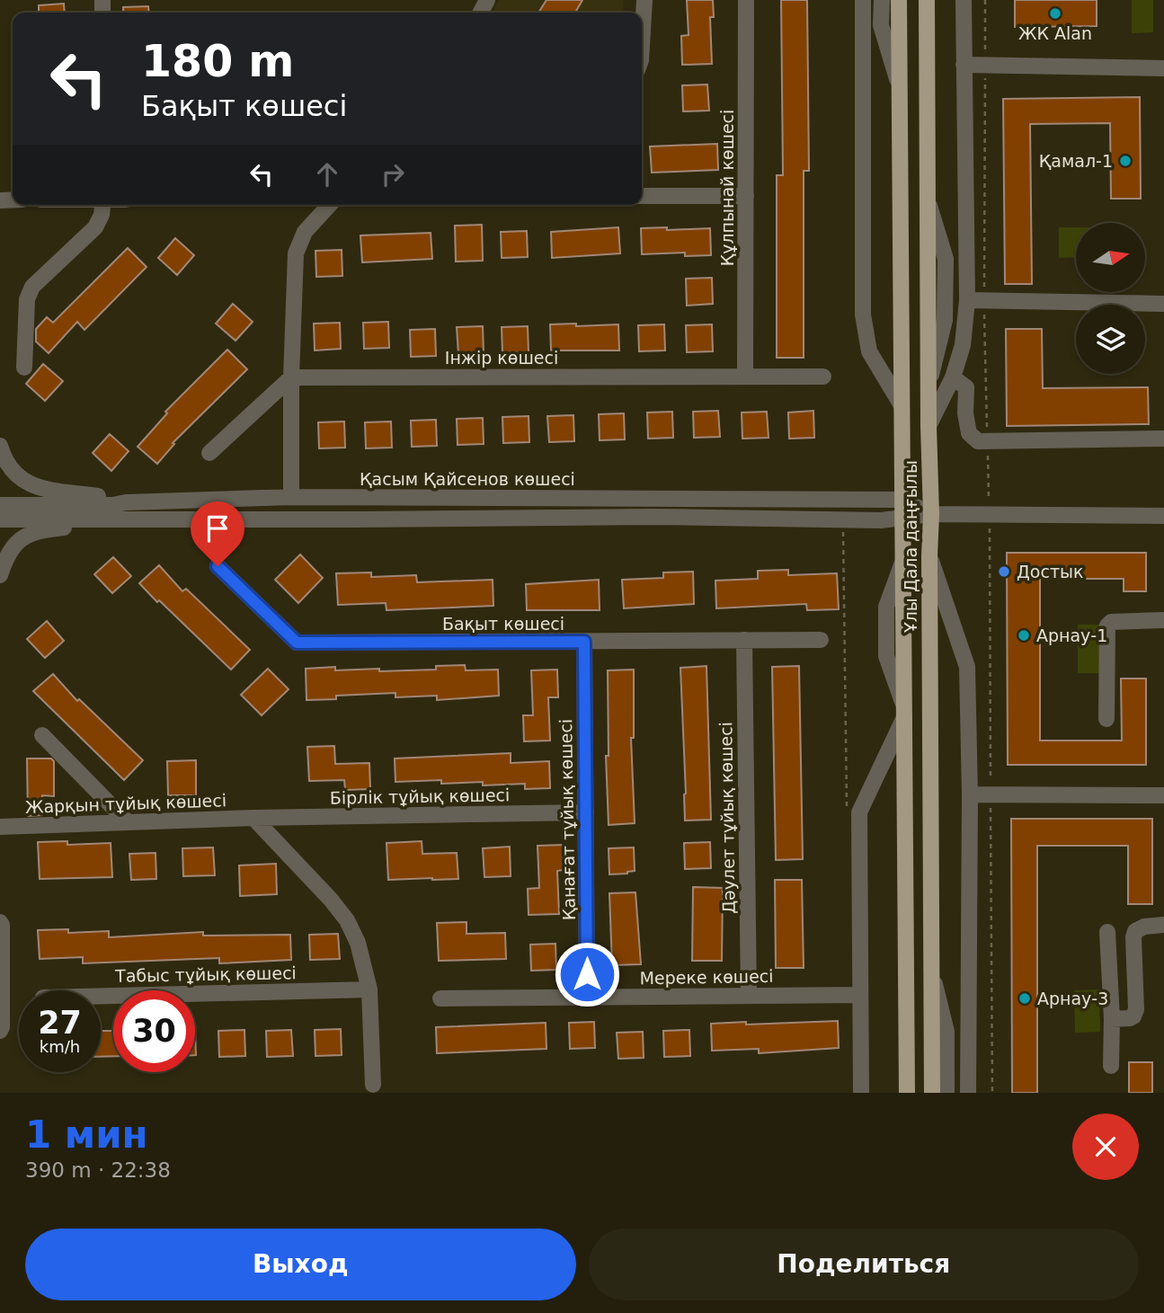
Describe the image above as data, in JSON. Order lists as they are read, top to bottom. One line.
{"streets":{"main road":["Ұлы Дала даңғылы"],"street":["Құлпынай көшесі","Інжір көшесі","Қасым Қайсенов көшесі","Бақыт көшесі","Бірлік тұйық көшесі","Жарқын тұйық көшесі","Дәулет тұйық көшесі","Қанағат тұйық көшесі","Табыс тұйық көшесі","Мереке көшесі"]},"crossings":[["Құлпынай көшесі","Інжір көшесі"],["Қасым Қайсенов көшесі","Ұлы Дала даңғылы"],["Бақыт көшесі","Дәулет тұйық көшесі"],["Бақыт көшесі","Қанағат тұйық көшесі"],["Бірлік тұйық көшесі","Жарқын тұйық көшесі"],["Бірлік тұйық көшесі","Қанағат тұйық көшесі"],["Дәулет тұйық көшесі","Мереке көшесі"],["Қанағат тұйық көшесі","Мереке көшесі"]],"places":["ЖК Alan","Қамал-1","Достык","Арнау-1","Арнау-3"],"north":"right","page":{"turn":["180 m","Бақыт көшесі"],"speed":"27 km/h","limit":"30","heading":["1 мин","390 m · 22:38"],"buttons":["Выход","Поделиться"]}}
